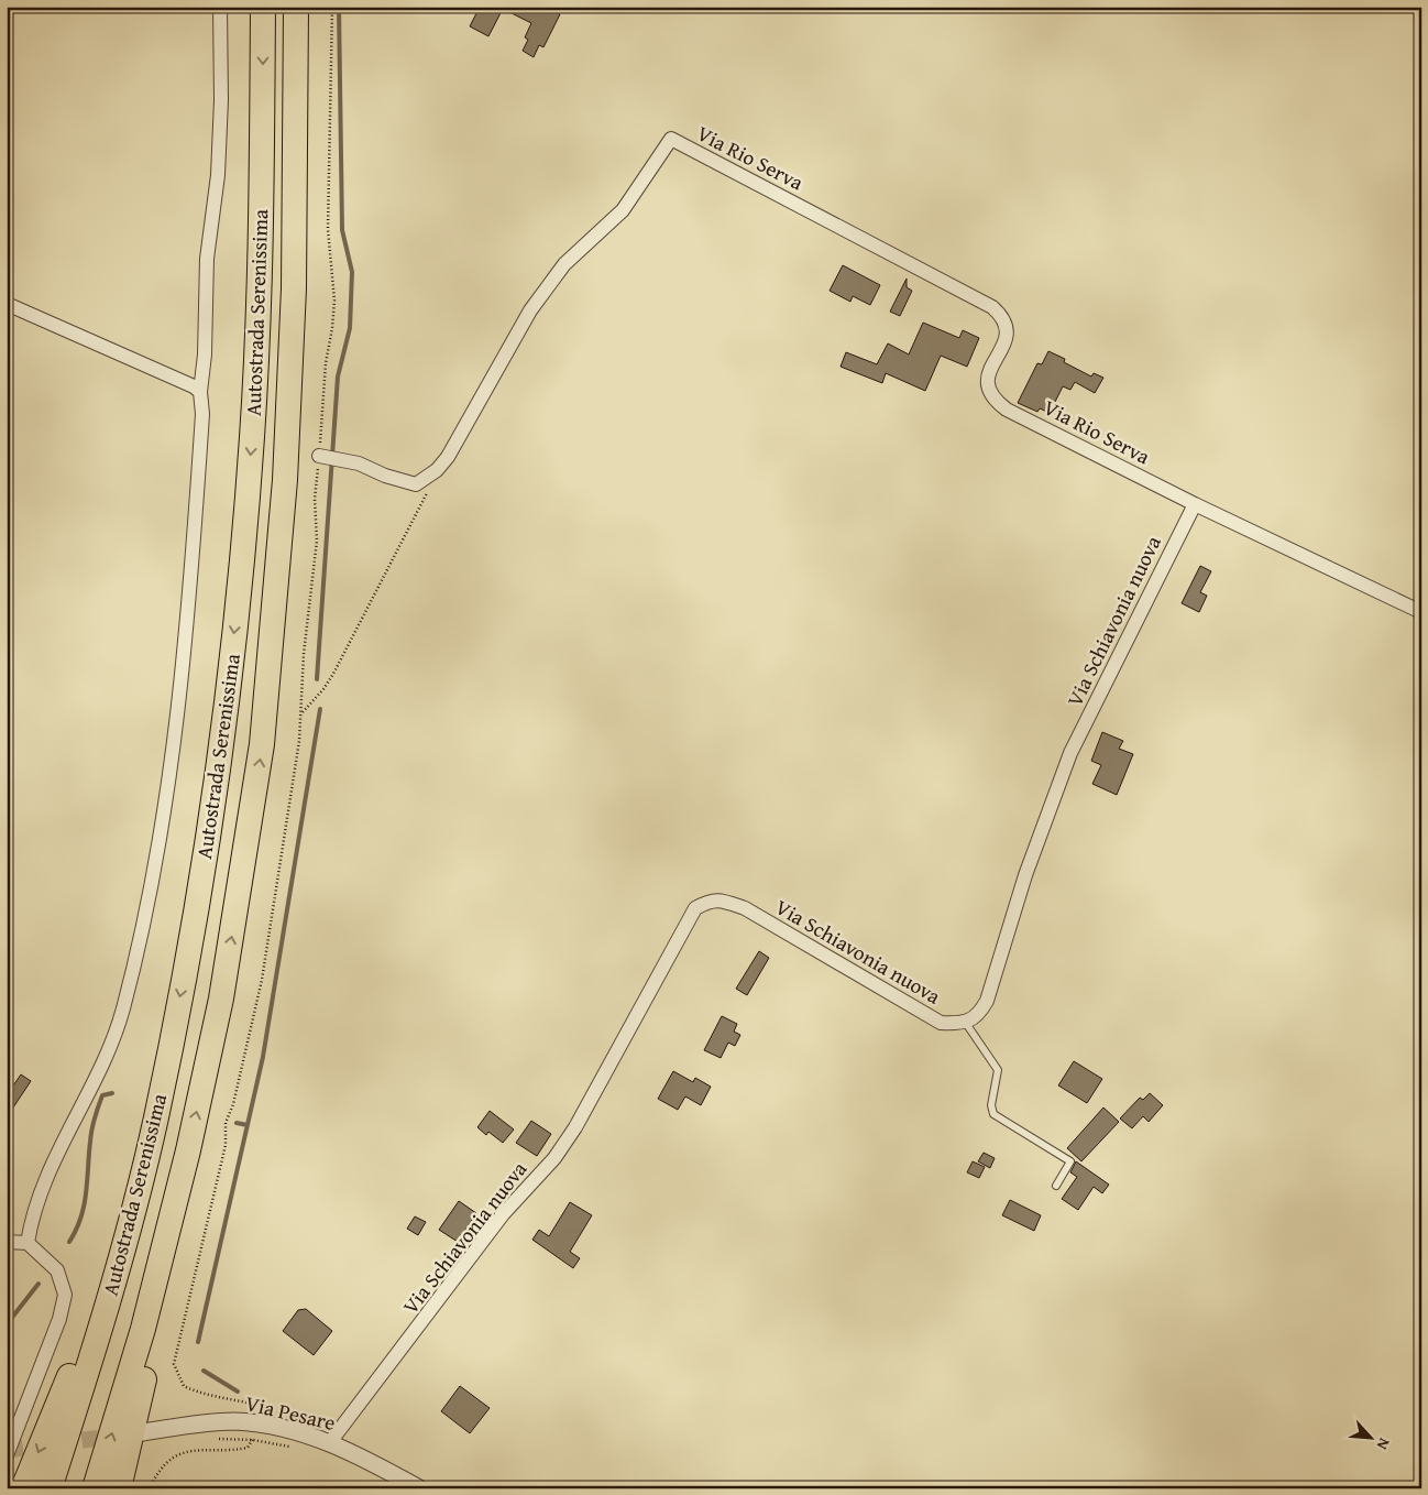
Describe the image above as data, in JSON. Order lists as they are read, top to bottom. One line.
{"streets":{"highway":["Autostrada Serenissima"],"street":["Via Rio Serva","Via Schiavonia nuova","Via Pesare"]},"crossings":[["Via Rio Serva","Via Schiavonia nuova"],["Via Schiavonia nuova","Via Pesare"]],"north":"bottom right"}
